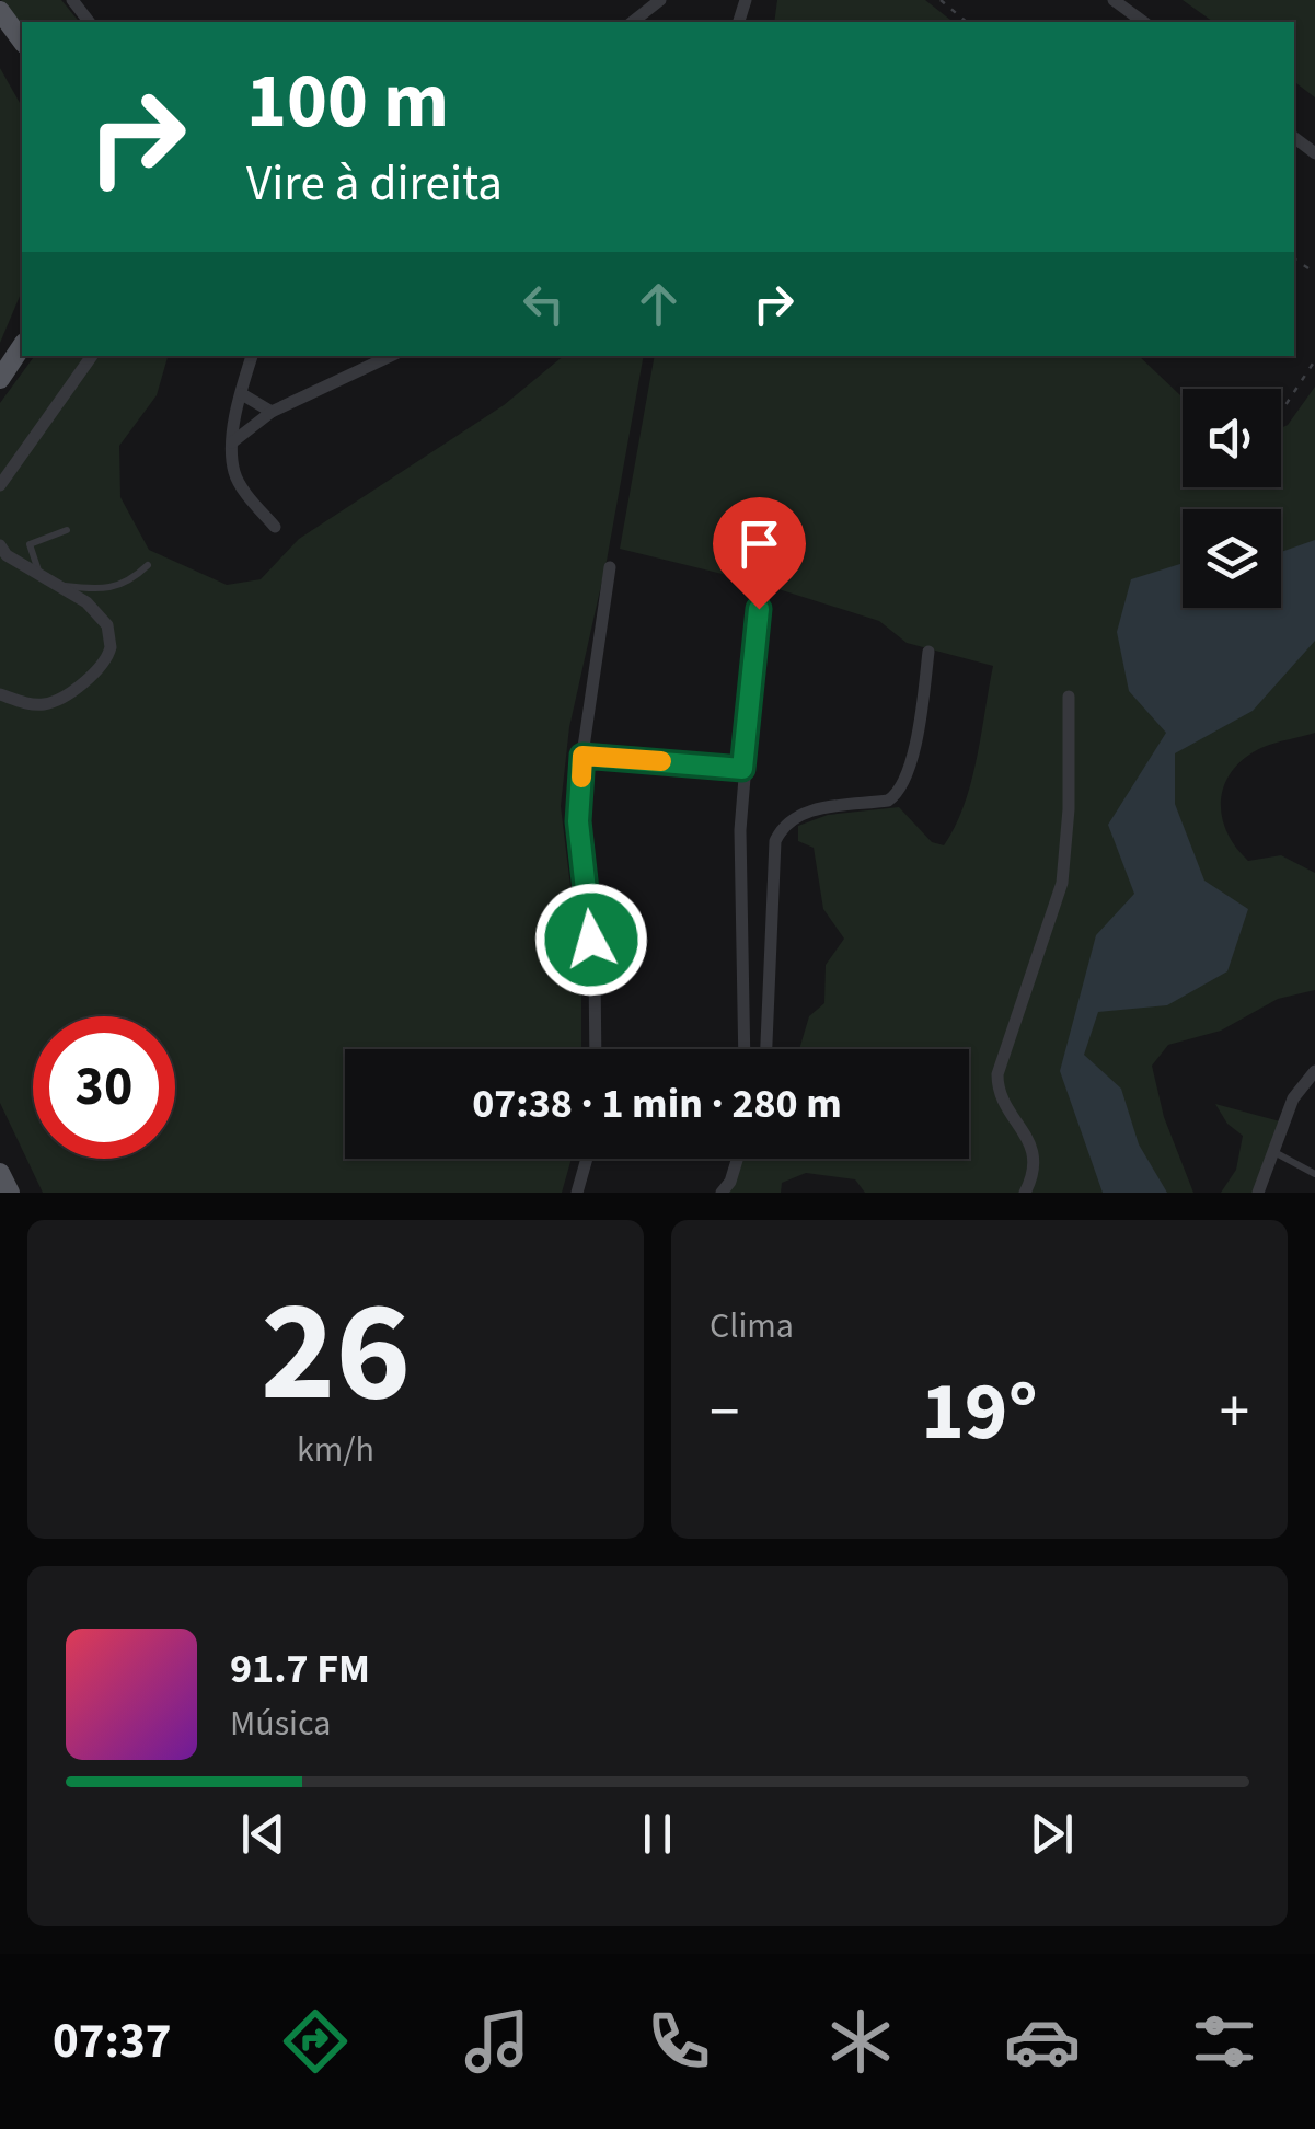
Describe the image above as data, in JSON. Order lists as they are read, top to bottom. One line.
{"page":{"turn":["100 m","Vire à direita"],"limit":"30","trip":"07:38 · 1 min · 280 m","tile":[["26","km/h"],"Clima"],"heat":["−","19°","+"],"song":["91.7 FM","Música"],"tabs":"07:37"}}
